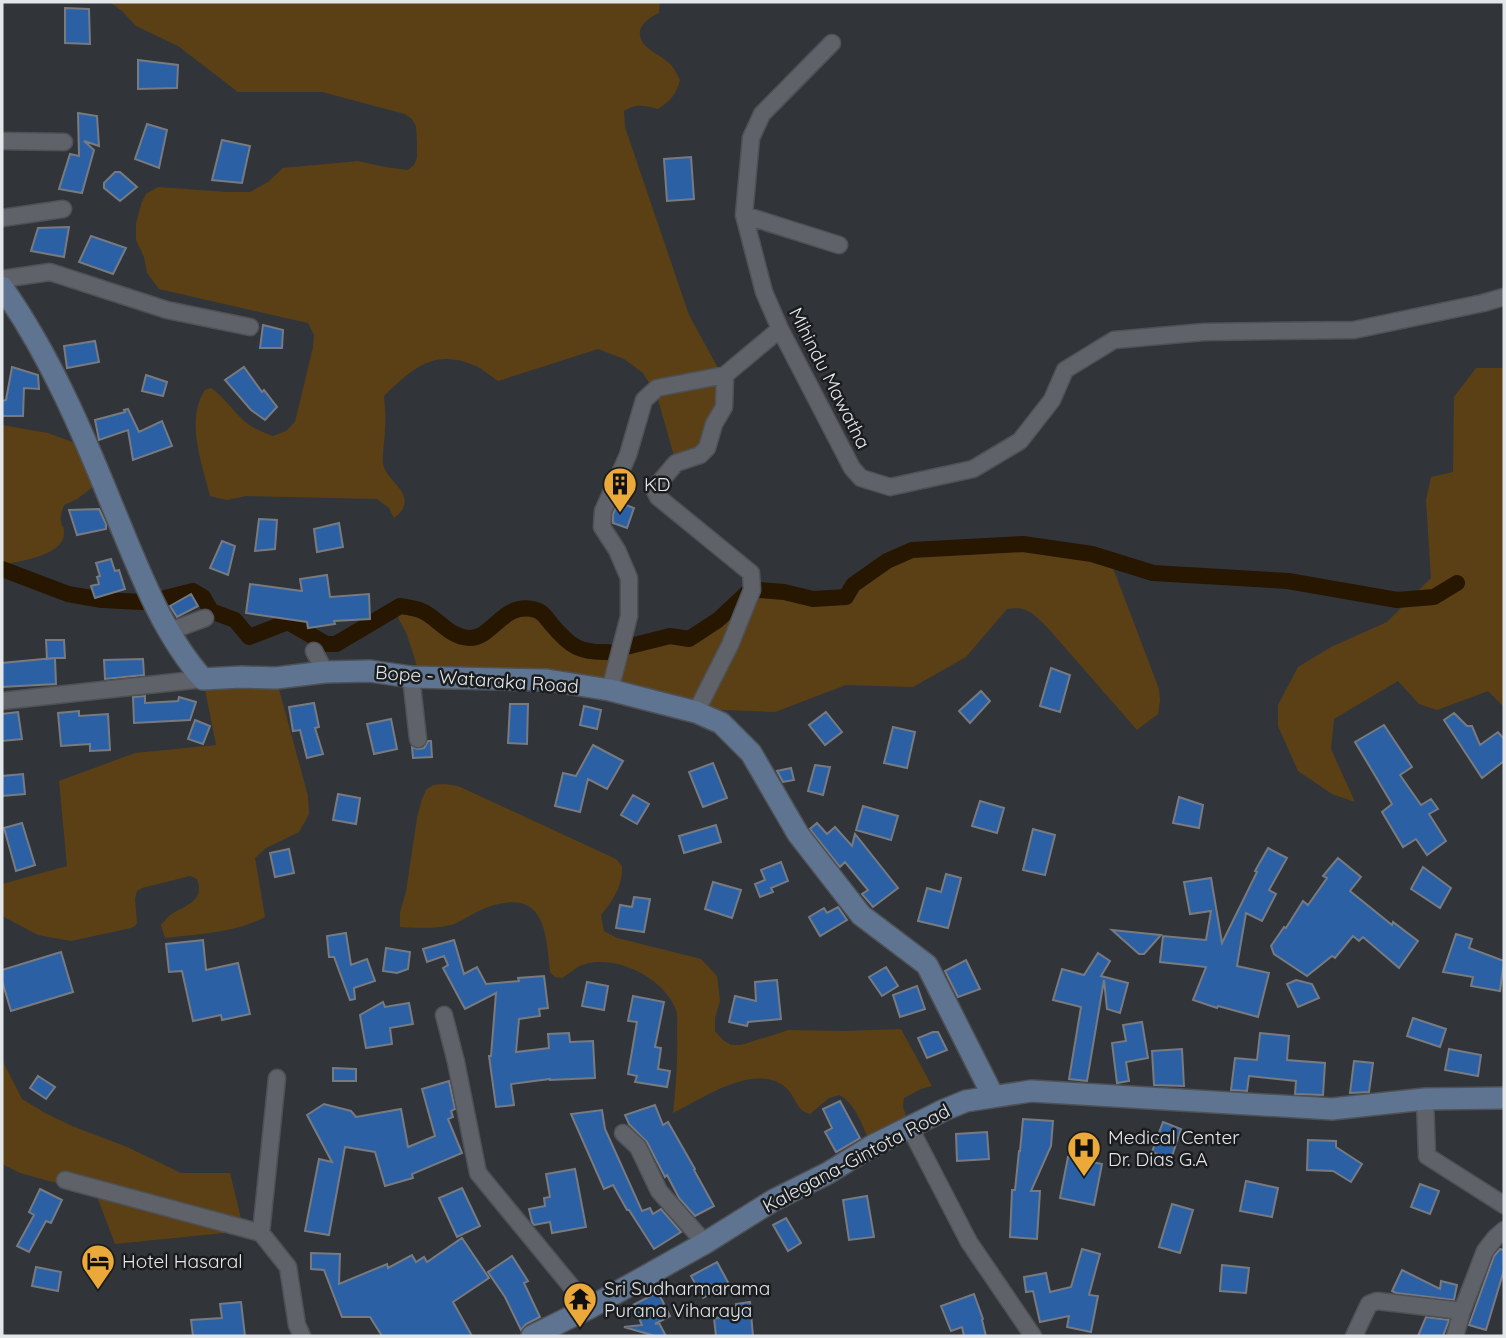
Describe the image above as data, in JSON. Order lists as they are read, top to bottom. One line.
{"streets":{"street":["Mihindu Mawatha","Bope - Wataraka Road","Kalegana-Gintota Road"]},"crossings":[["Bope - Wataraka Road","Kalegana-Gintota Road"]],"places":{"building":["KD"],"hospital":["Medical Center Dr. Dias G.A"],"hotel":["Hotel Hasaral"],"temple":["Sri Sudharmarama Purana Viharaya"]}}
